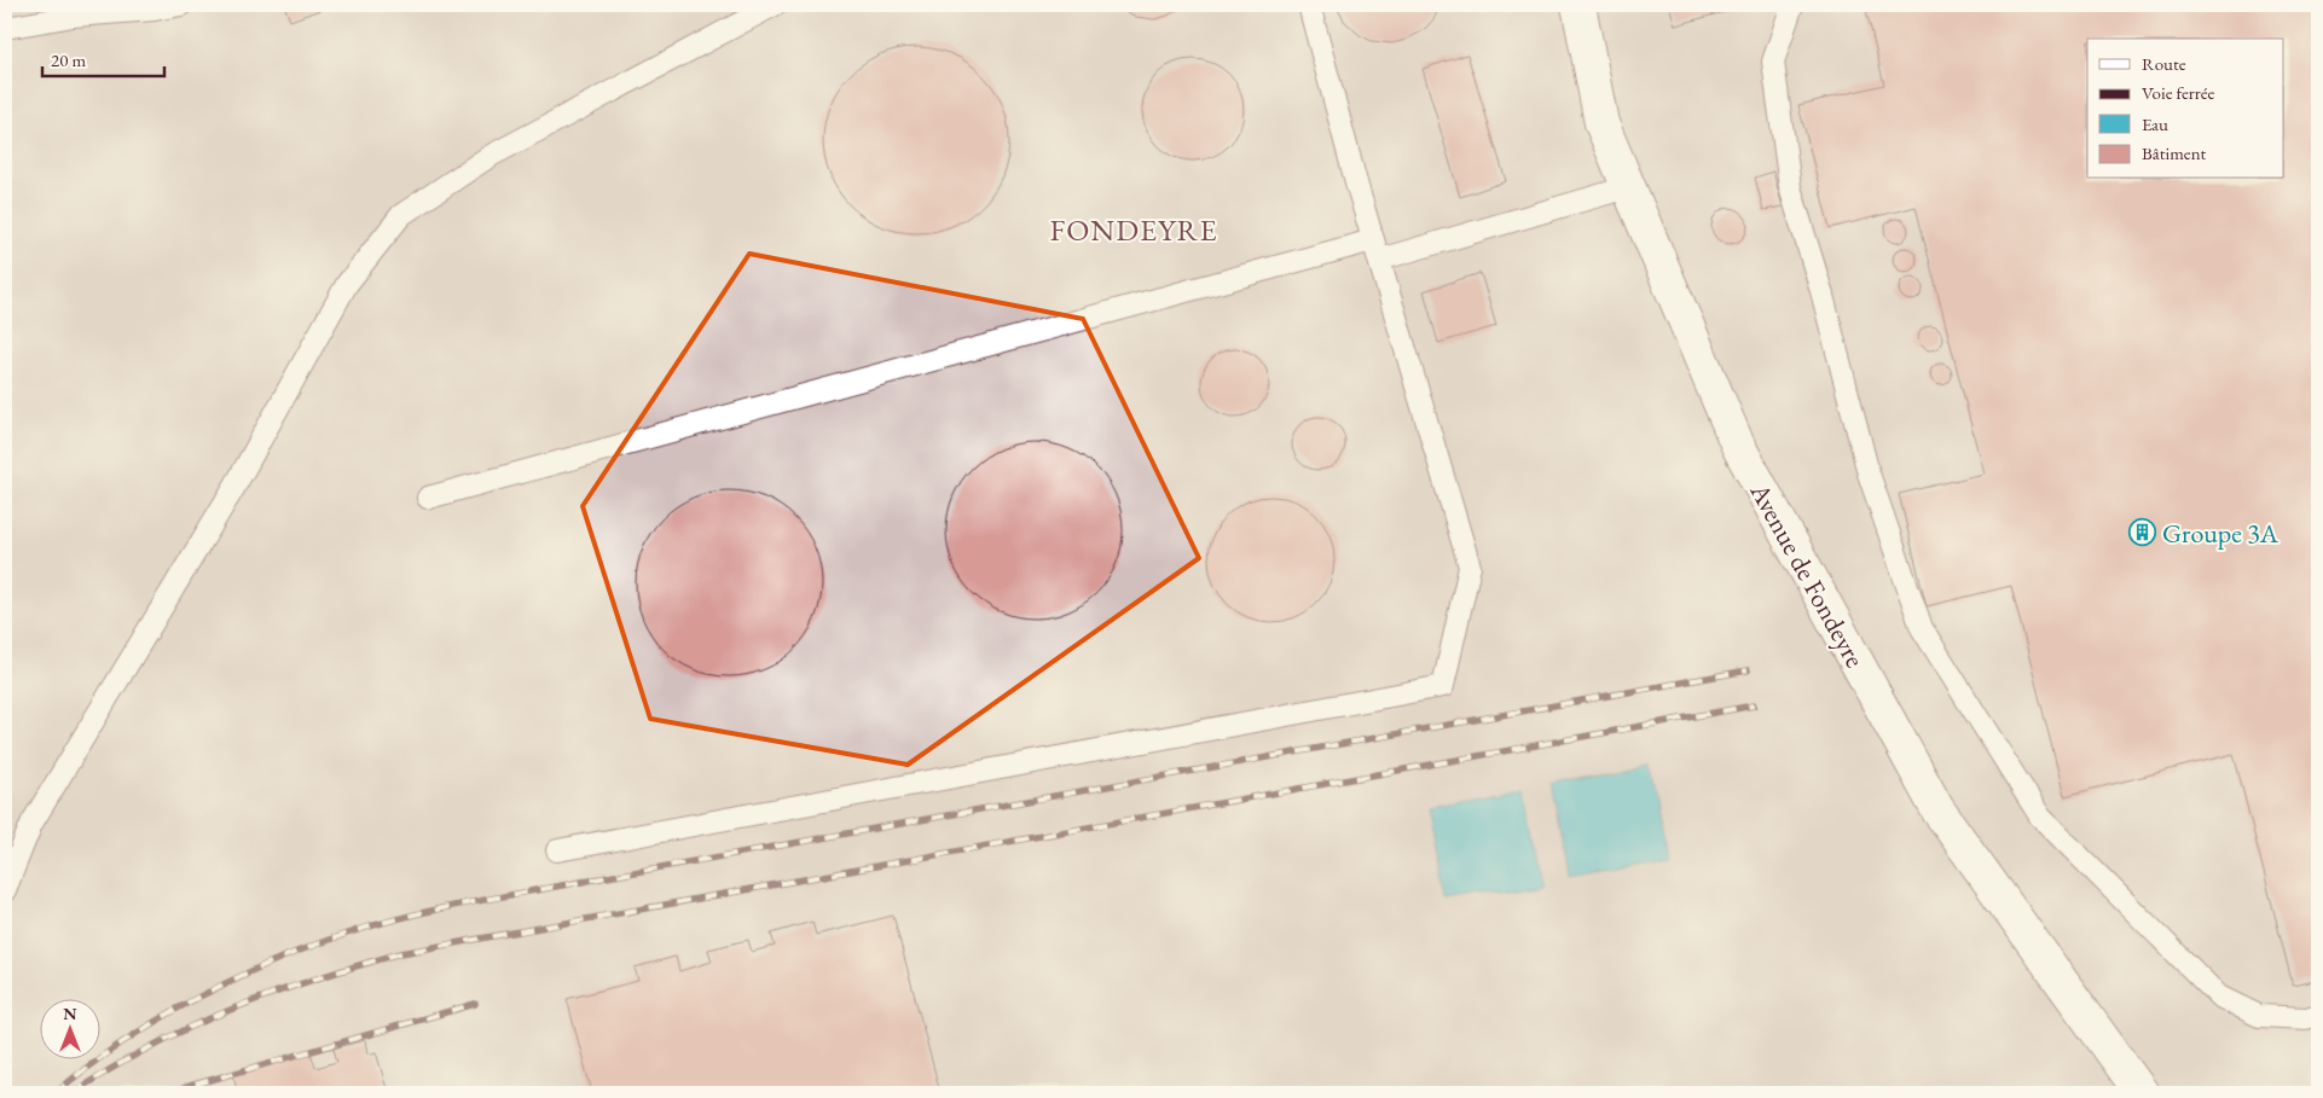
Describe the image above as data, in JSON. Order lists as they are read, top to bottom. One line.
{"streets":{"street":["Avenue de Fondeyre"]},"districts":["FONDEYRE"],"places":{"building":["Groupe 3A"]},"legend":["Route","Voie ferrée","Eau","Bâtiment"],"scale_bar":"20 m","north":"top"}
